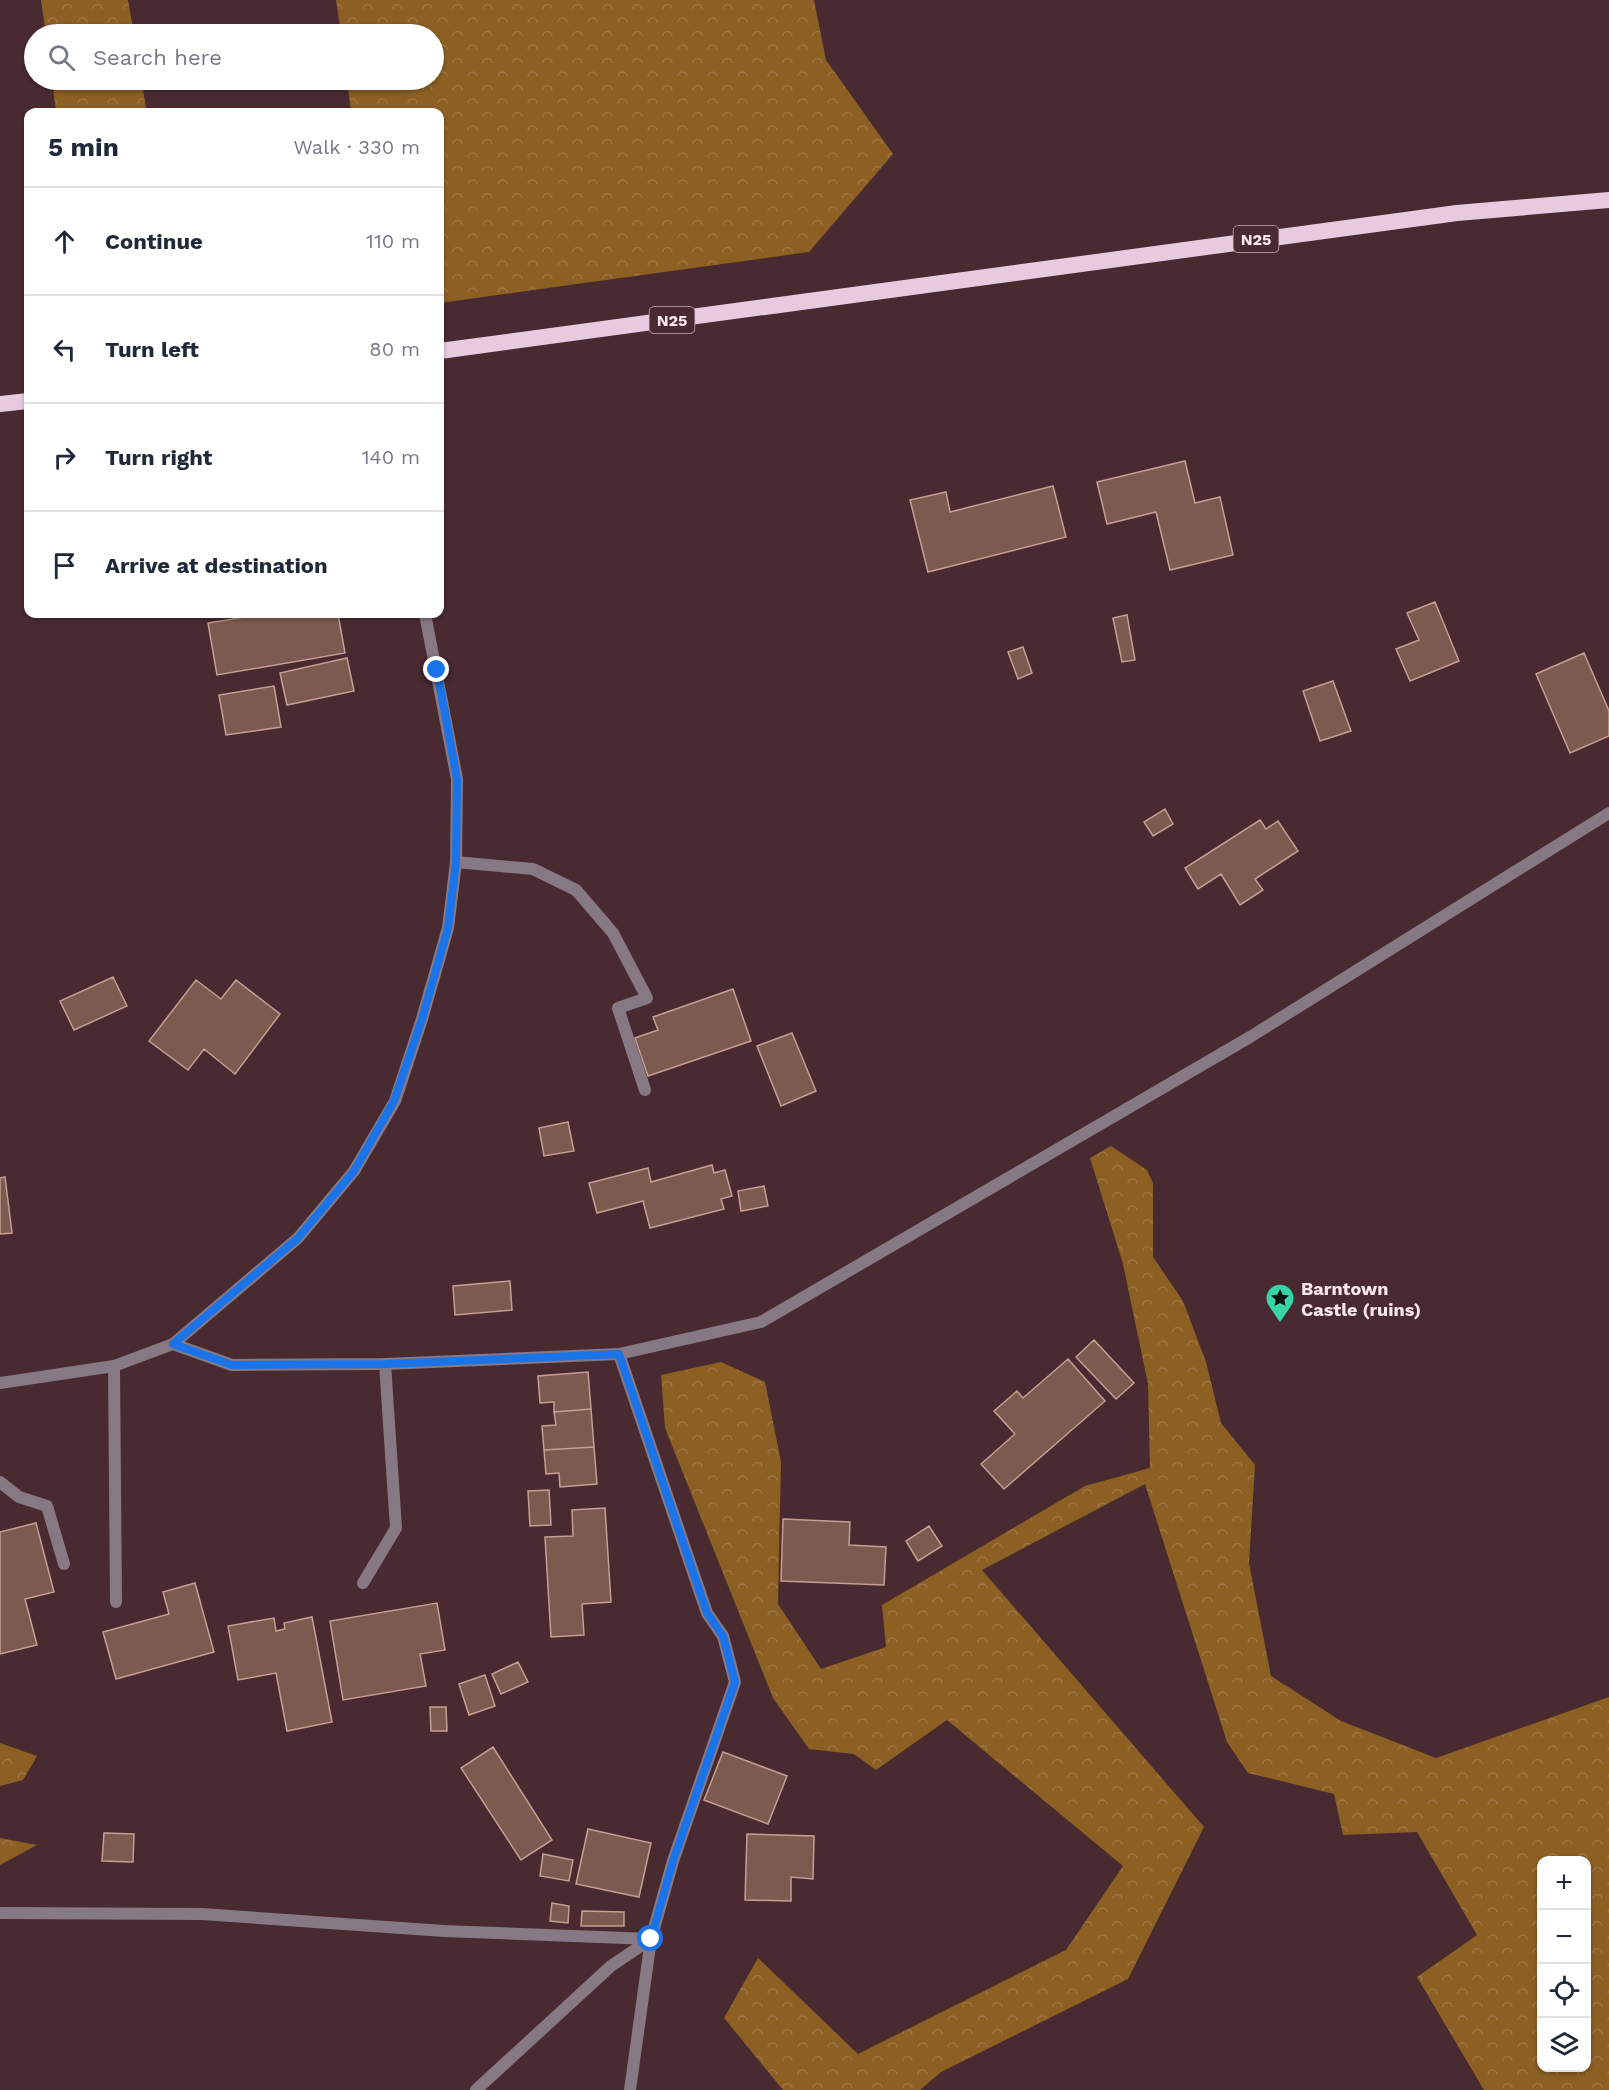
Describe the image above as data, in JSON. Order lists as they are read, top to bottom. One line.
{"streets":{"highway":["N25"]},"places":{"place":["Barntown Castle (ruins)"]},"page":{"search":"Search here","heading":["5 min","Walk · 330 m"],"list":[["Continue","110 m"],["Turn left","80 m"],["Turn right","140 m"],"Arrive at destination"],"map_buttons":["+","−"]}}
